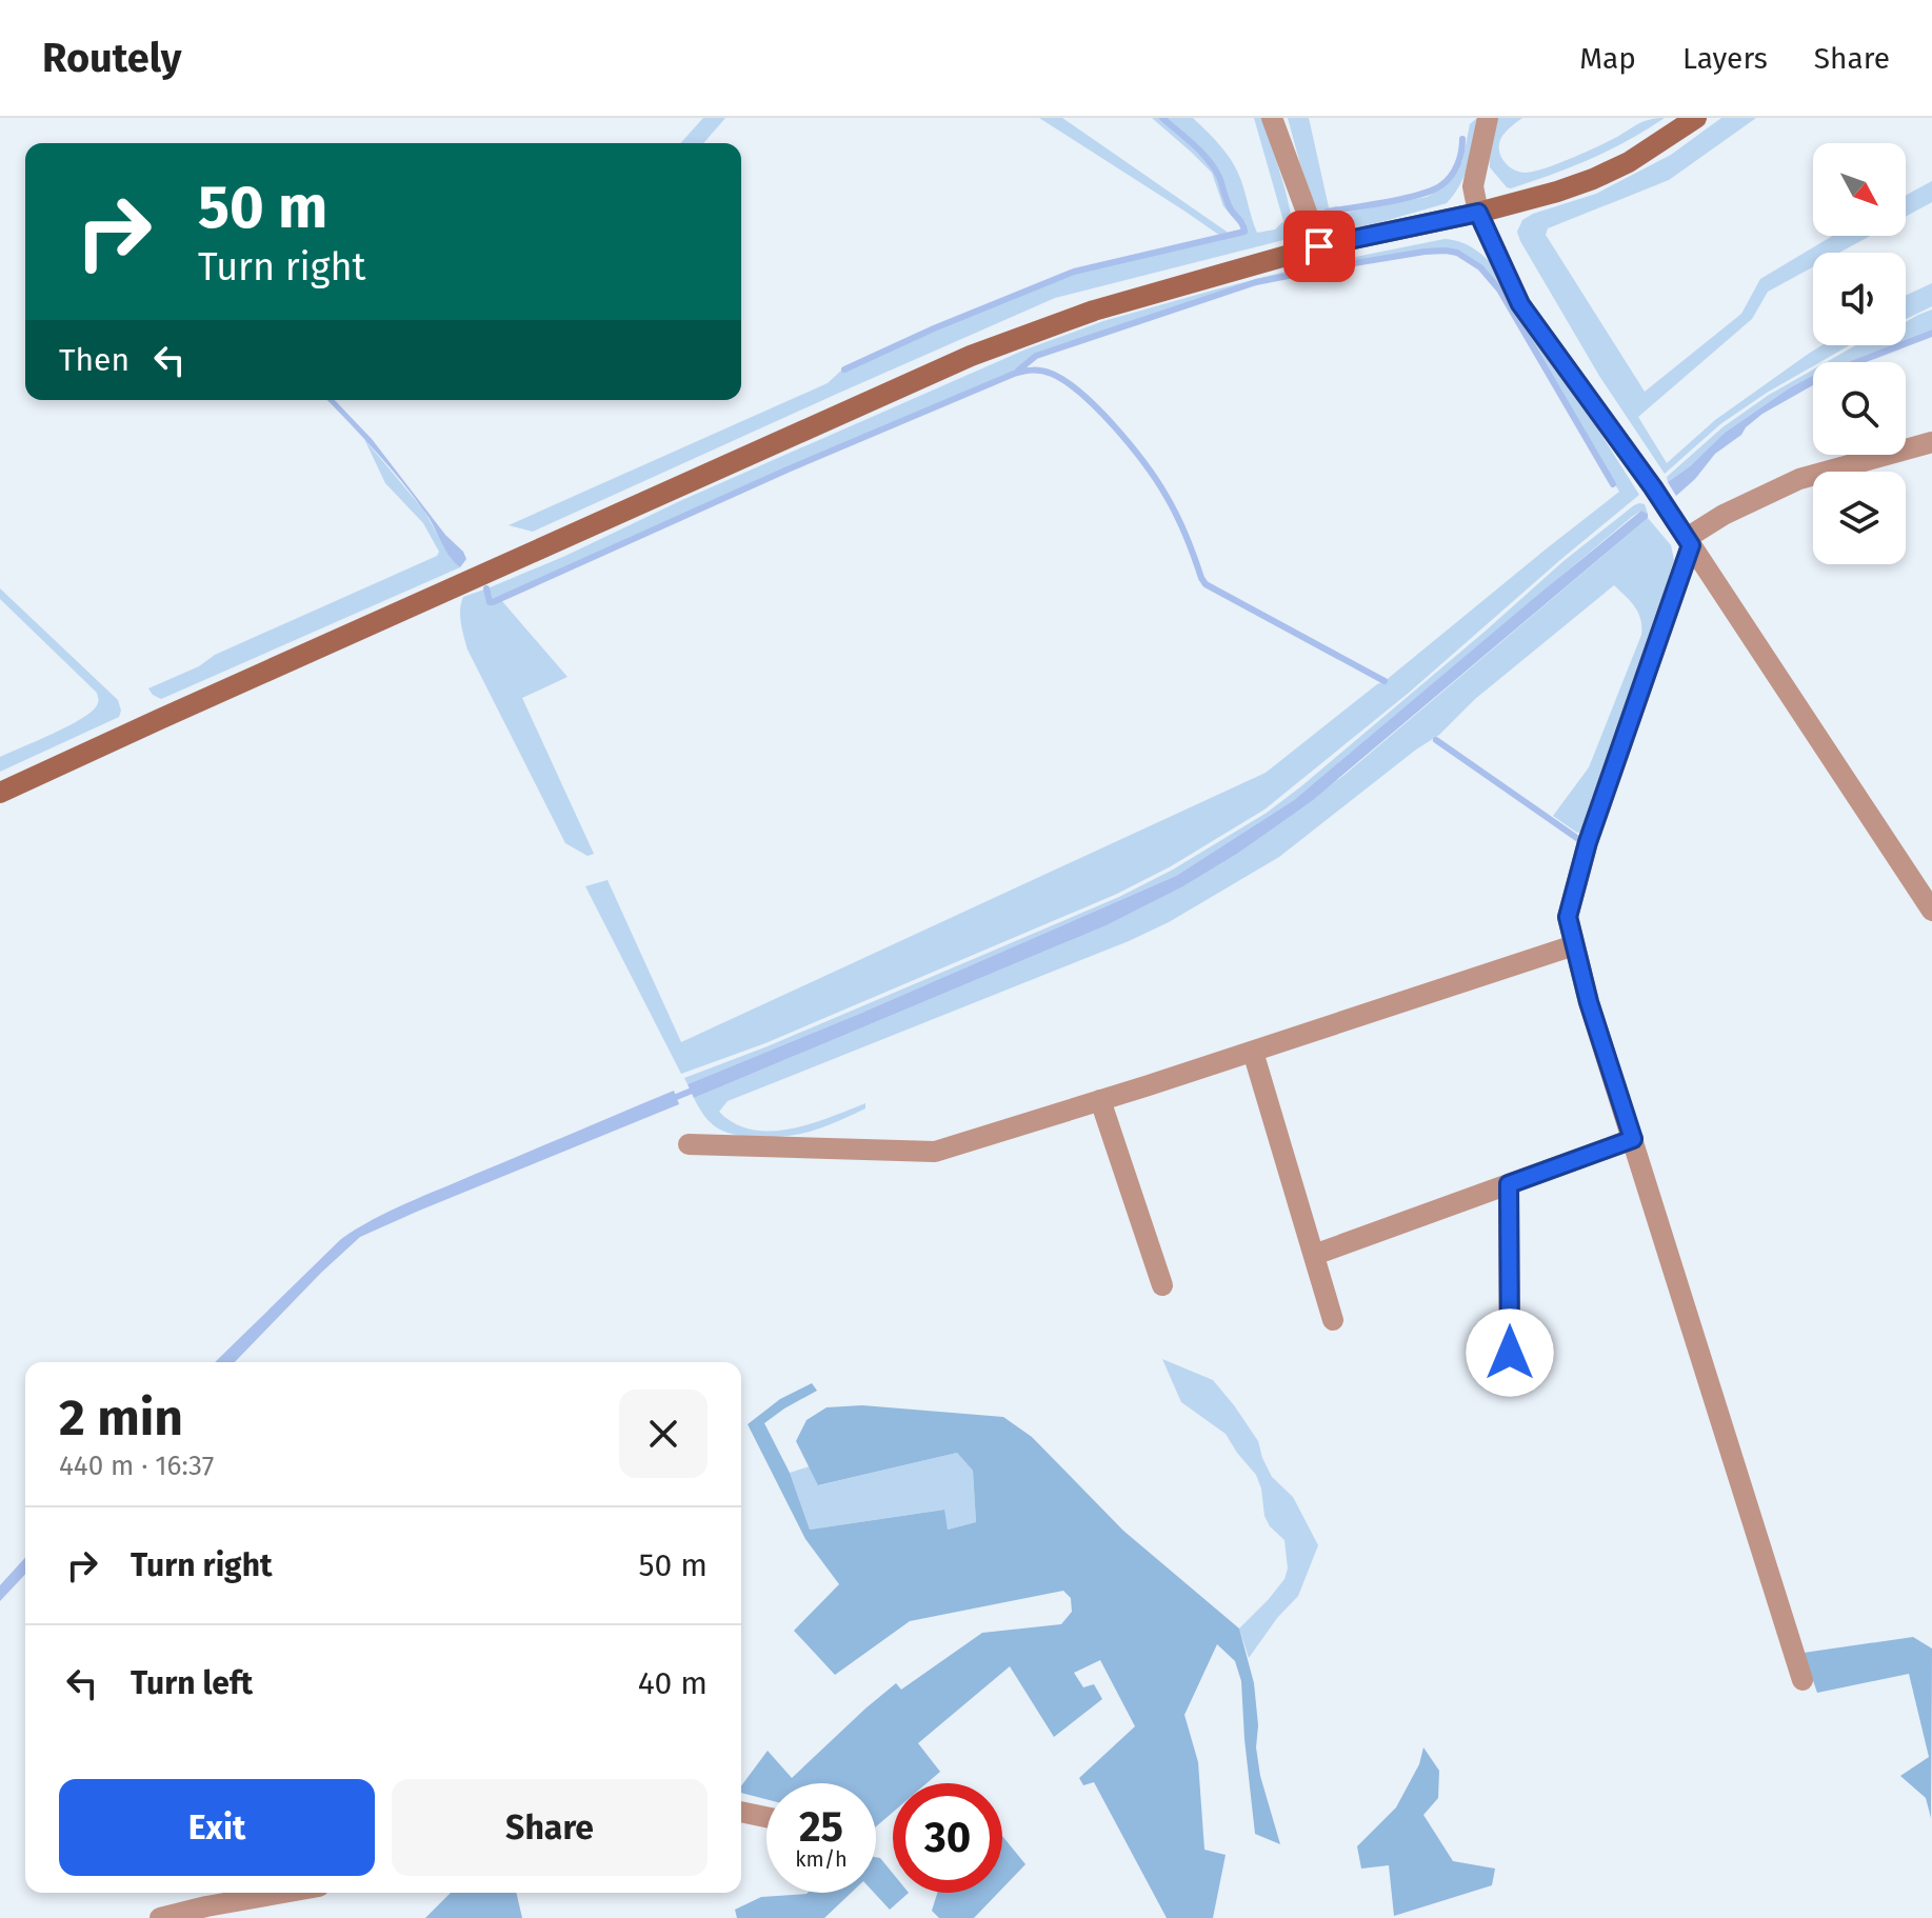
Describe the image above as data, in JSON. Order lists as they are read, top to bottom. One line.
{"north":"bottom right","page":{"header":"Routely","nav":["Map","Layers","Share"],"turn":["50 m","Turn right"],"then":"Then","heading":["2 min","440 m · 16:37"],"list":[{"name":"Turn right","value":"50 m"},{"name":"Turn left","value":"40 m"}],"buttons":["Exit","Share"],"speed":"25 km/h","limit":"30"}}
